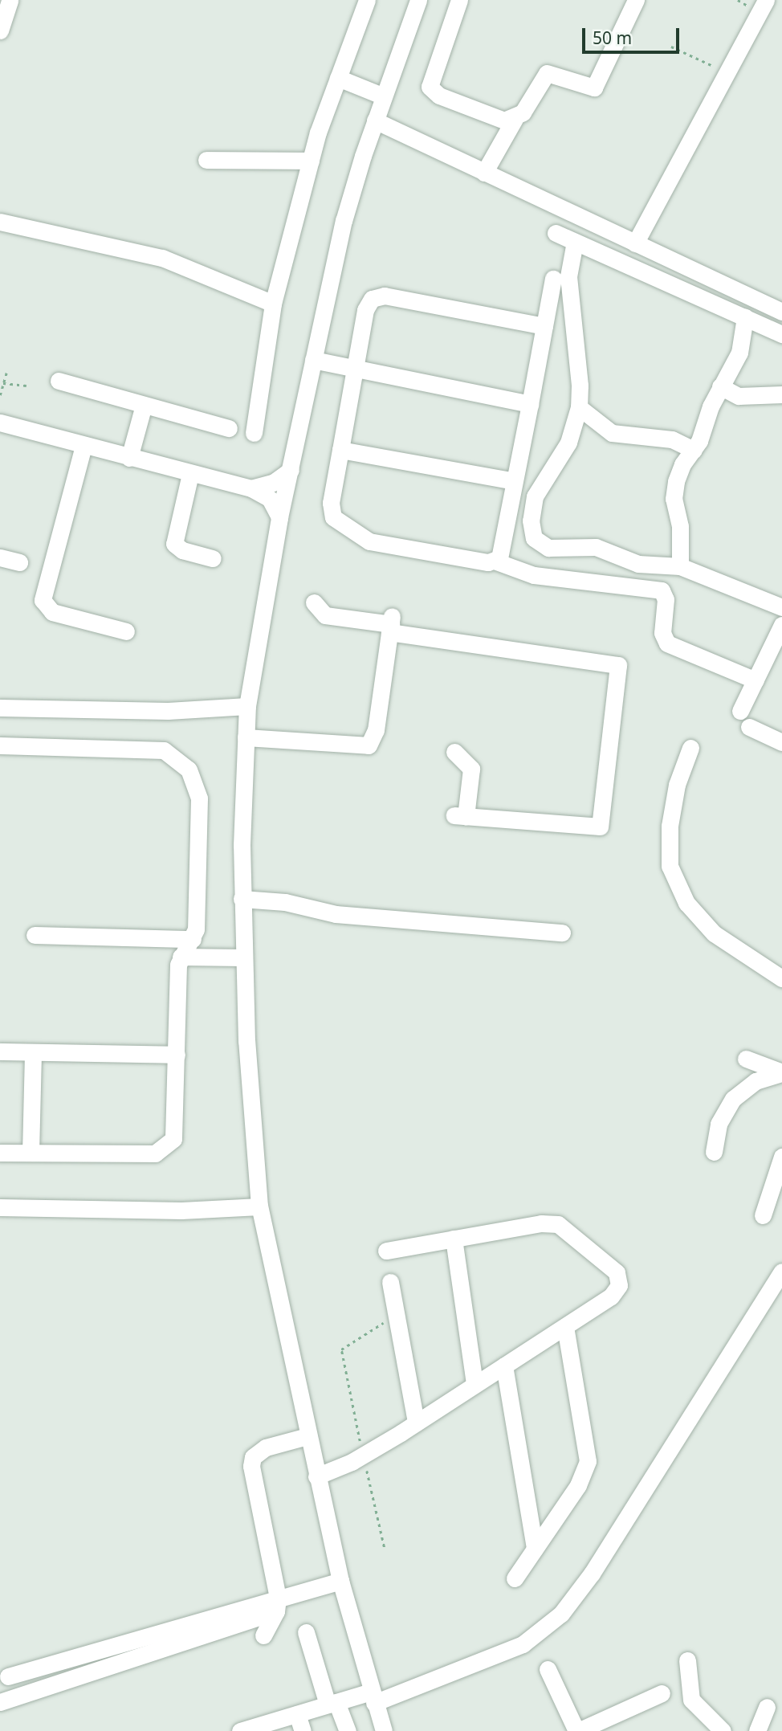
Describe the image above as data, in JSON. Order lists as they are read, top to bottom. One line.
{"scale_bar":"50 m"}
